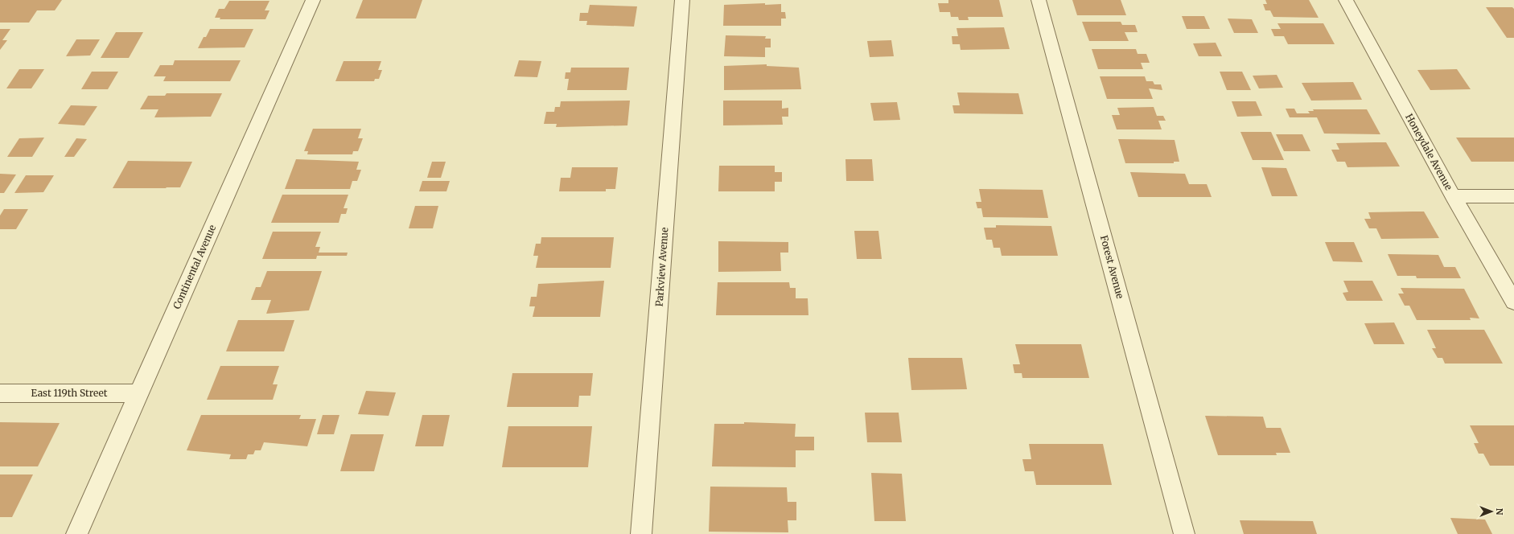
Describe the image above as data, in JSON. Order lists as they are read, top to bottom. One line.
{"streets":{"street":["Honeydale Avenue","Continental Avenue","Parkview Avenue","Forest Avenue","East 119th Street"]},"crossings":[["Continental Avenue","East 119th Street"]],"north":"right"}
